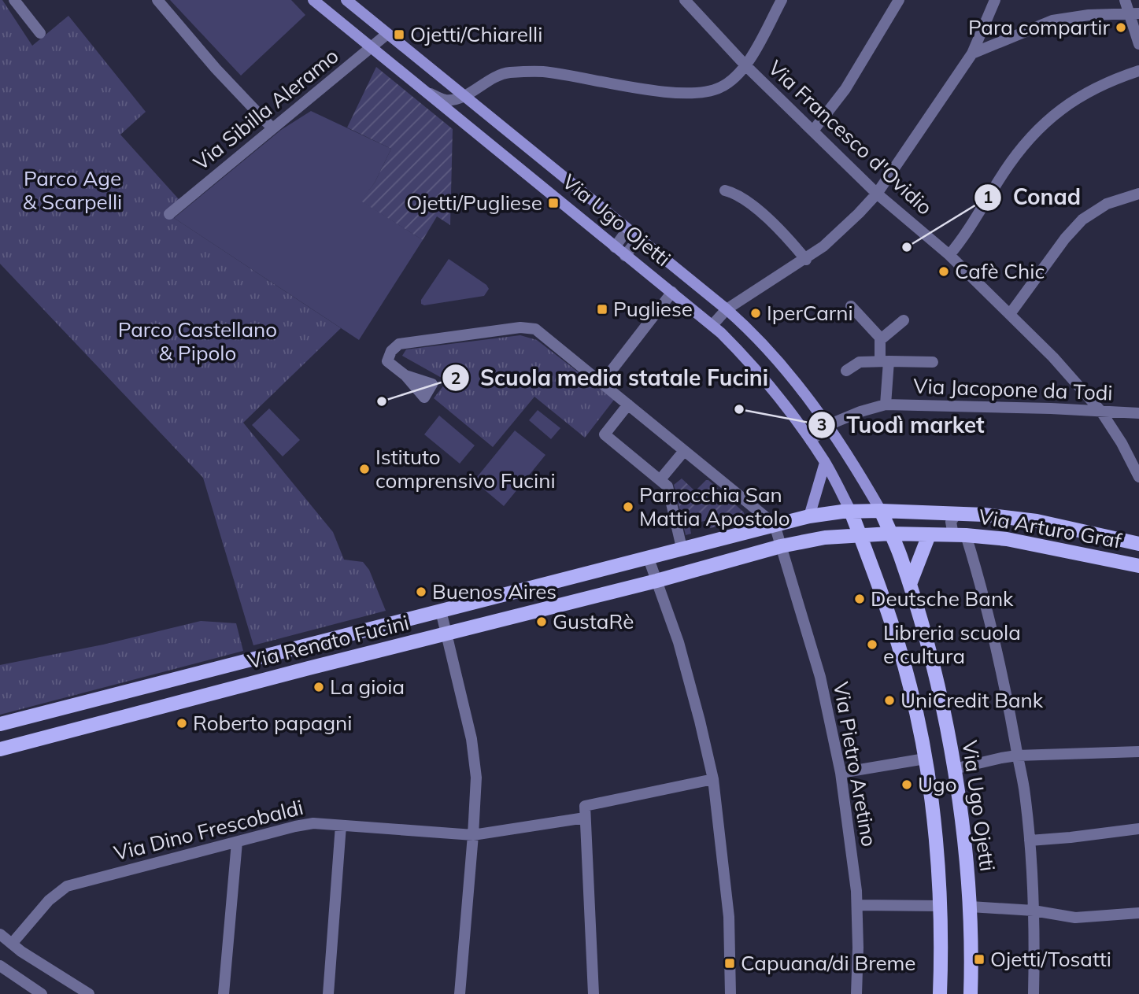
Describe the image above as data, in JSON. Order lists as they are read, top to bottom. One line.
{"streets":{"main road":["Via Ugo Ojetti","Via Arturo Graf","Via Renato Fucini"],"street":["Via Sibilla Aleramo","Via Francesco d'Ovidio","Via Jacopone da Todi","Via Pietro Aretino","Via Dino Frescobaldi"]},"crossings":[["Via Sibilla Aleramo","Via Ugo Ojetti"],["Via Francesco d'Ovidio","Via Jacopone da Todi"],["Via Ugo Ojetti","Via Jacopone da Todi"],["Via Ugo Ojetti","Via Arturo Graf"],["Via Ugo Ojetti","Via Renato Fucini"],["Via Arturo Graf","Via Renato Fucini"],["Via Renato Fucini","Via Pietro Aretino"]],"parks":["Parco Age & Scarpelli","Parco Castellano & Pipolo"],"places":{"other":["Para compartir","Conad","Cafè Chic","IperCarni","Scuola media statale Fucini","Tuodì market","Istituto comprensivo Fucini","Parrocchia San Mattia Apostolo","Buenos Aires","Deutsche Bank","GustaRè","Libreria scuola e cultura","La gioia","UniCredit Bank","Roberto papagni","Ugo"],"transit":["Ojetti/Chiarelli","Ojetti/Pugliese","Pugliese","Ojetti/Tosatti","Capuana/di Breme"]}}
